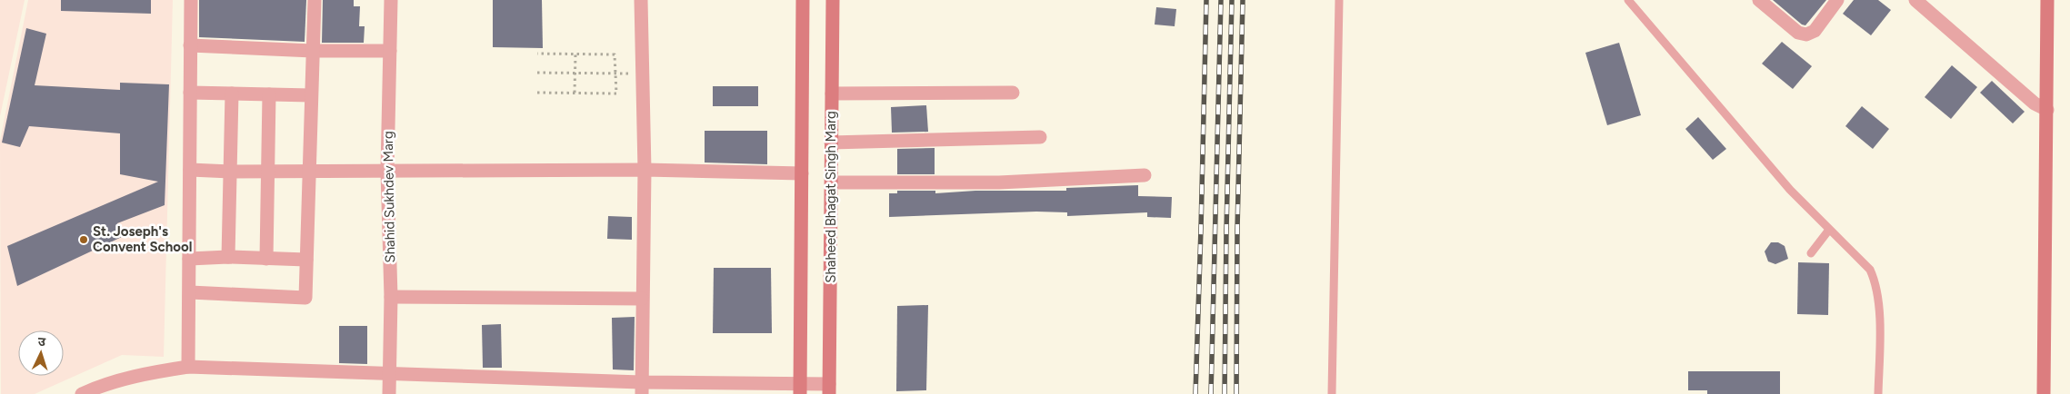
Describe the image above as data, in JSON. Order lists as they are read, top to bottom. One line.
{"streets":{"street":["Shahid Sukhdev Marg","Shaheed Bhagat Singh Marg"]},"places":["St. Joseph's Convent School"],"north":"top"}
